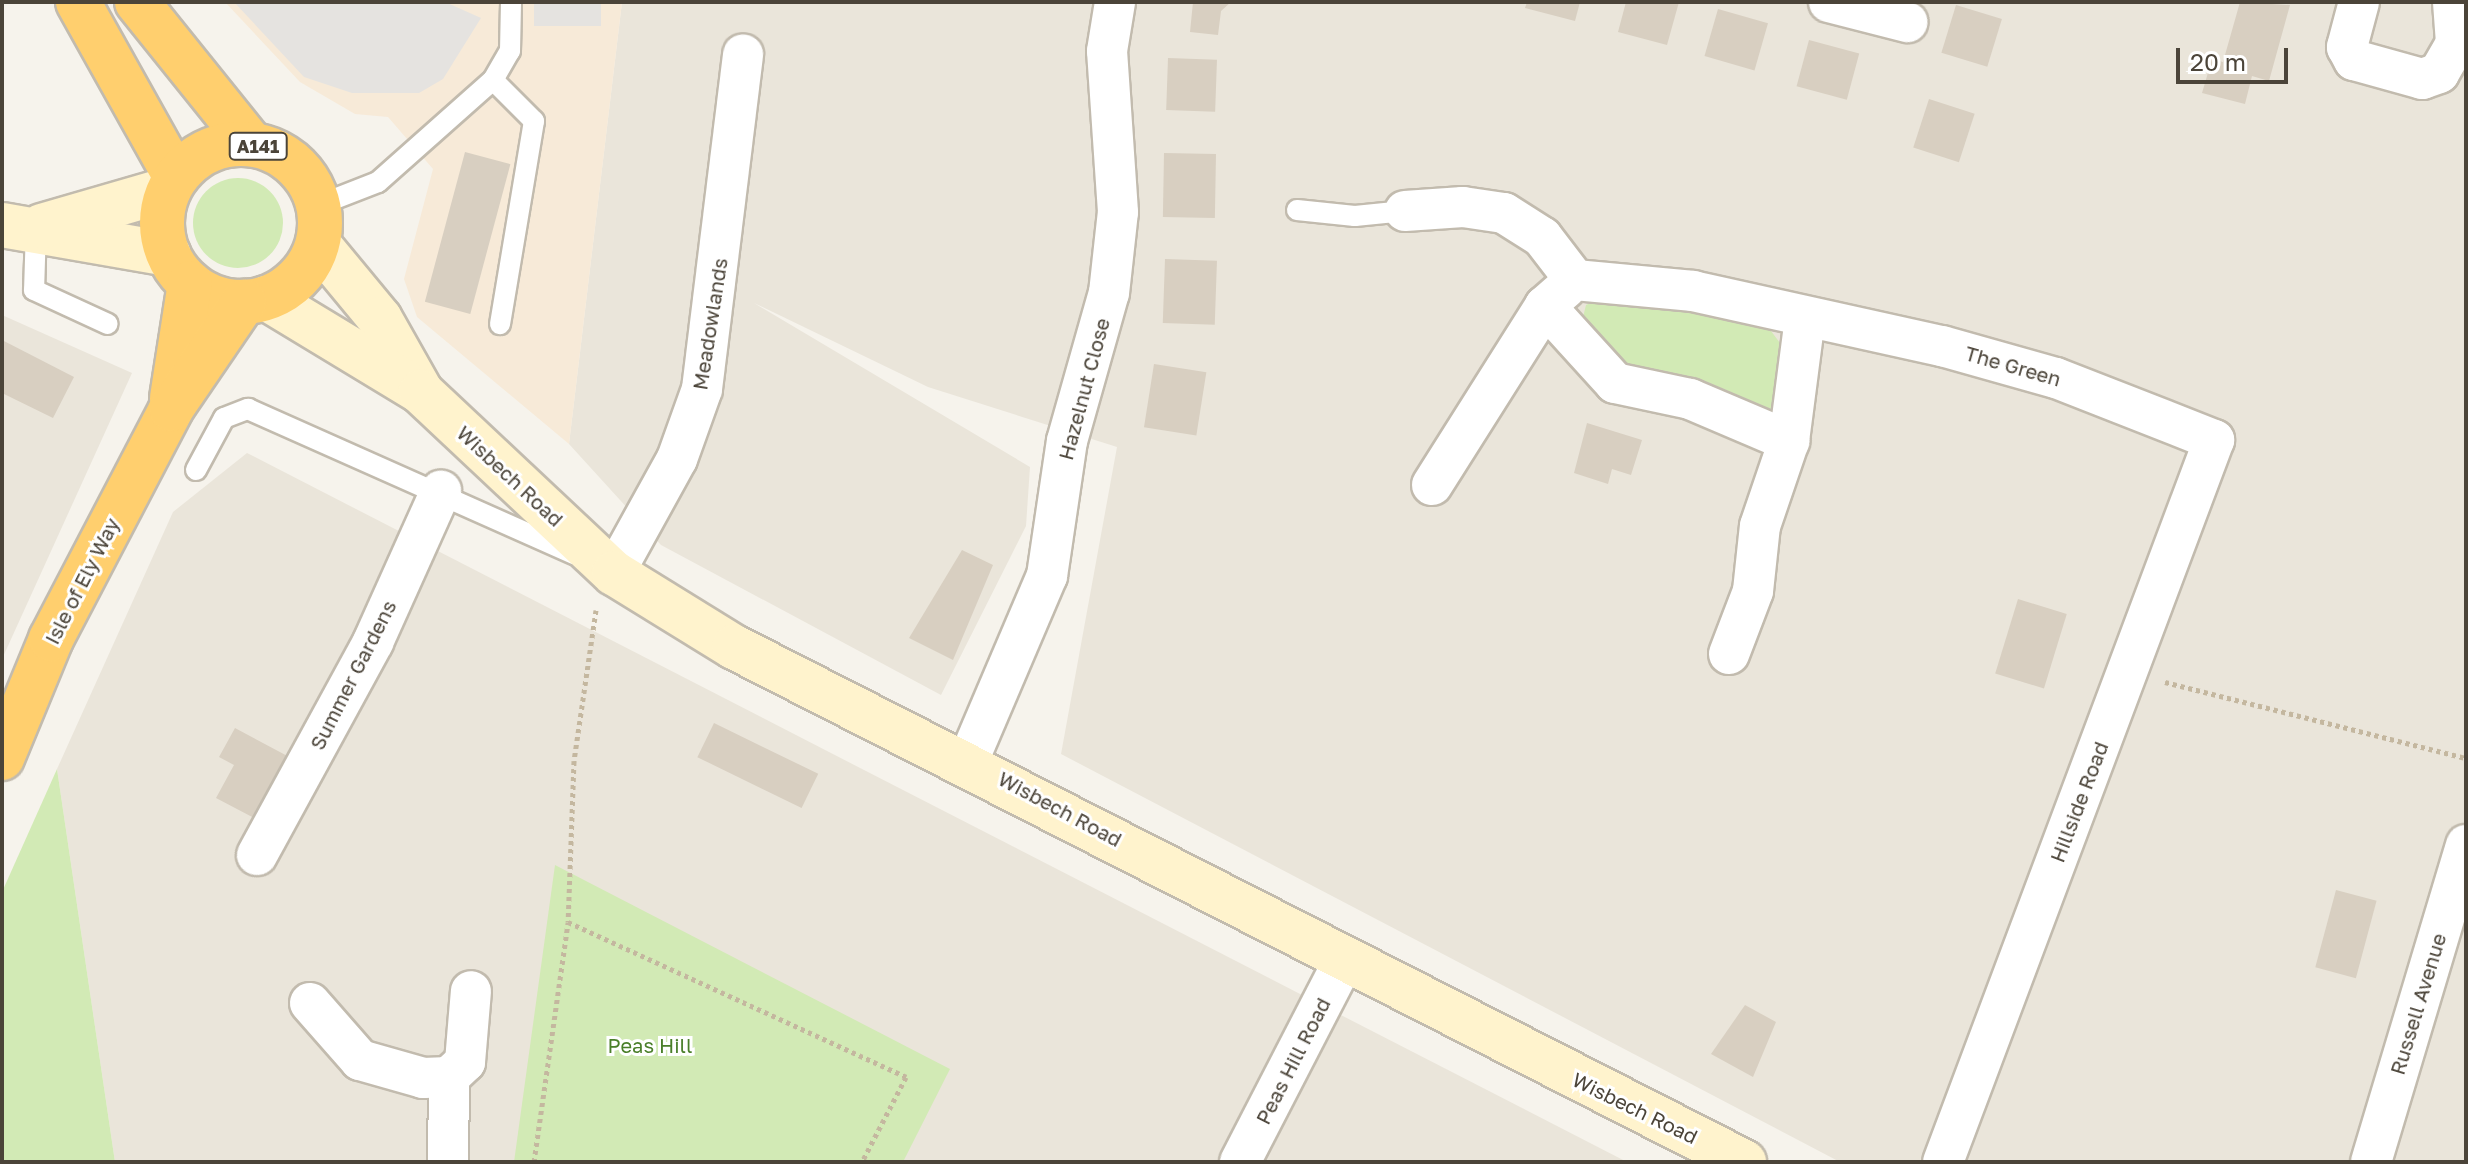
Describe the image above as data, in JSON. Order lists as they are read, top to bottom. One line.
{"streets":{"highway":["A141","Isle of Ely Way"],"main road":["Wisbech Road"],"street":["Meadowlands","The Green","Hazelnut Close","Summer Gardens","Hillside Road","Russell Avenue","Peas Hill Road"]},"crossings":[["A141","Wisbech Road"],["A141","Isle of Ely Way"],["Meadowlands","Wisbech Road"],["The Green","Hillside Road"],["Hazelnut Close","Wisbech Road"],["Wisbech Road","Isle of Ely Way"],["Wisbech Road","Peas Hill Road"]],"parks":["Peas Hill"],"scale_bar":"20 m"}
